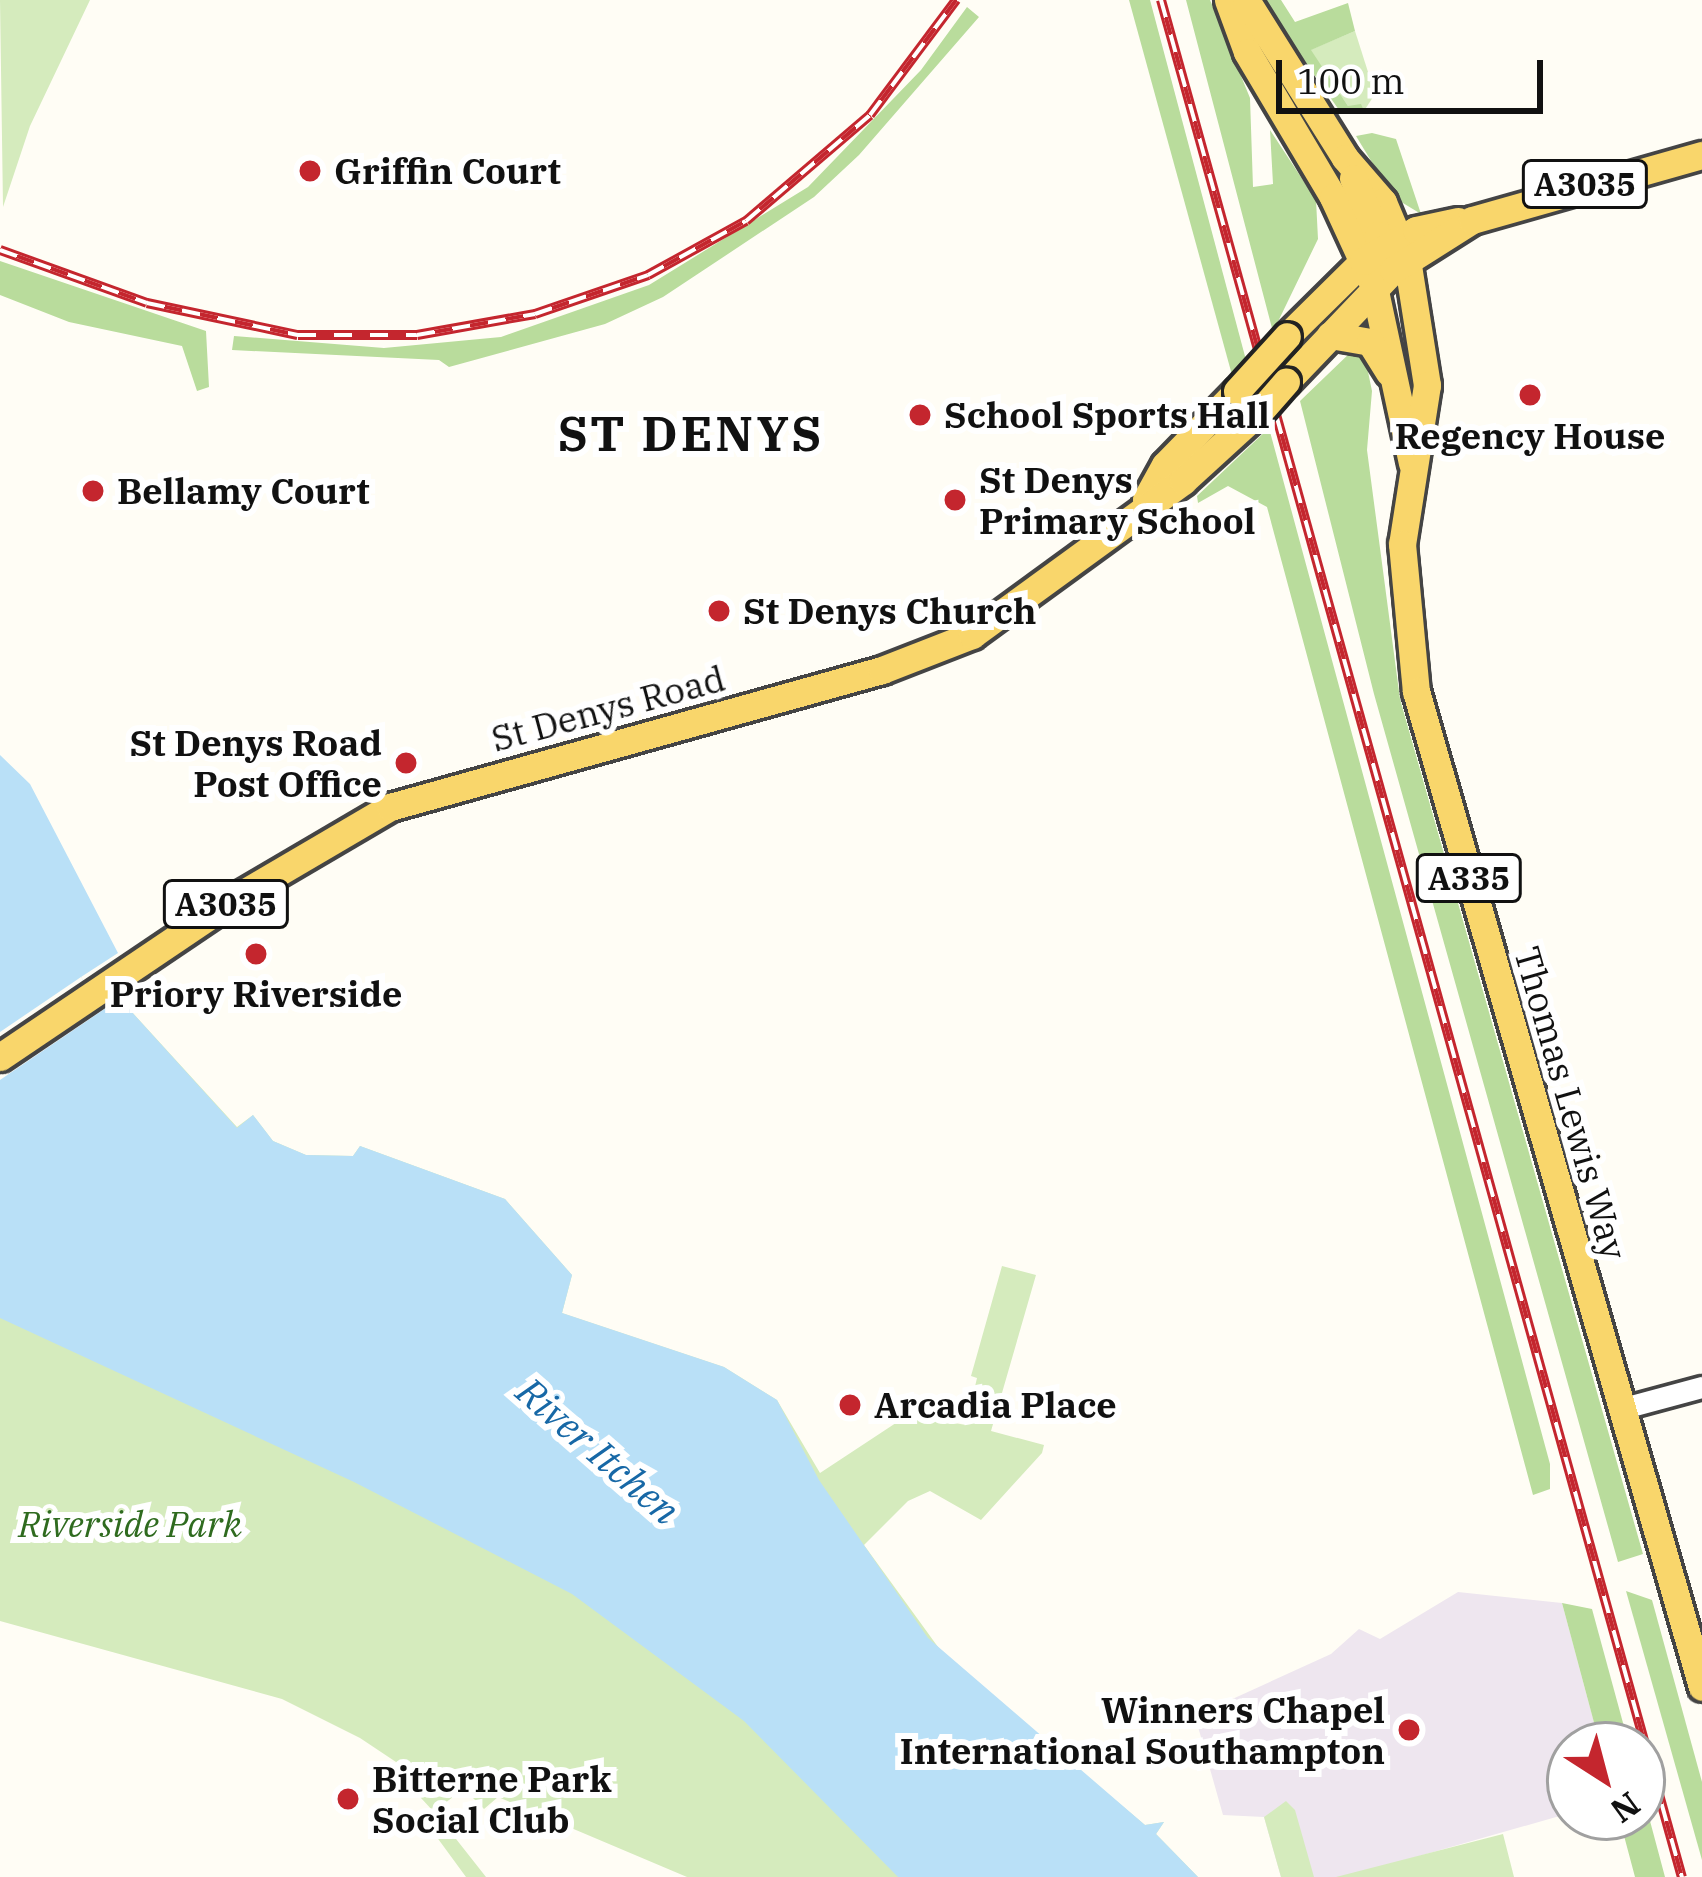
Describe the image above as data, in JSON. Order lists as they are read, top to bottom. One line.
{"streets":{"main road":["A3035","St Denys Road","A335","Thomas Lewis Way"]},"crossings":[["St Denys Road","Thomas Lewis Way"]],"districts":["ST DENYS"],"water":["River Itchen"],"parks":["Riverside Park"],"places":["Griffin Court","Regency House","School Sports Hall","Bellamy Court","St Denys Primary School","St Denys Church","St Denys Road Post Office","Priory Riverside","Arcadia Place","Winners Chapel International Southampton","Bitterne Park Social Club"],"scale_bar":"100 m","north":"bottom right"}
